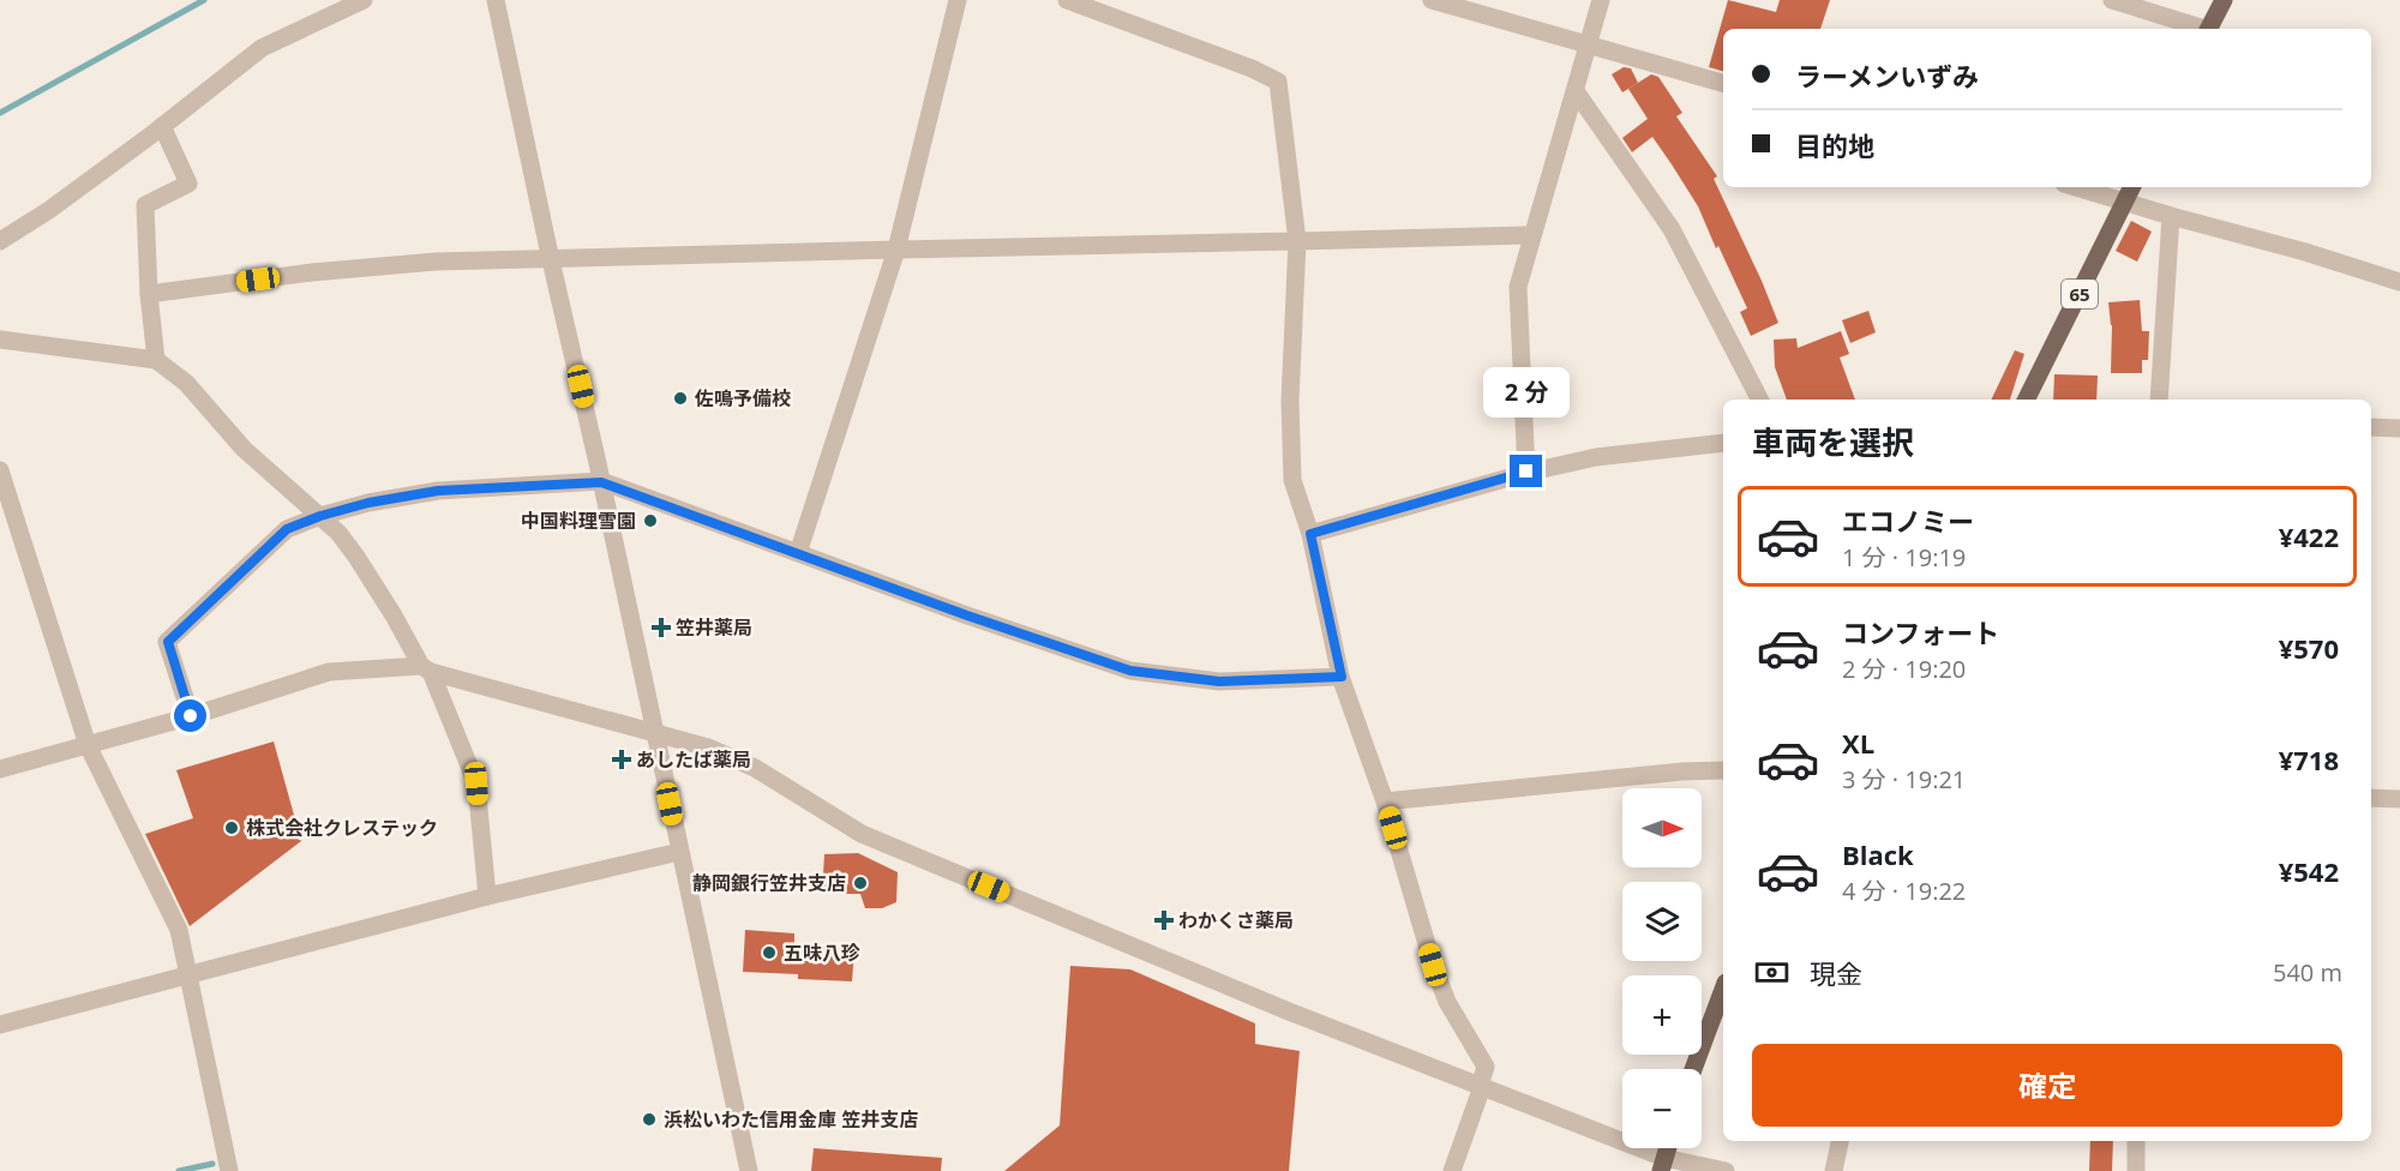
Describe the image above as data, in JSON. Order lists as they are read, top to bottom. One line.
{"streets":{"main road":["65"]},"places":{"other":["佐鳴予備校","中国料理雪園","株式会社クレステック","静岡銀行笠井支店","五味八珍","浜松いわた信用金庫 笠井支店"],"health":["笠井薬局","あしたば薬局","わかくさ薬局"]},"north":"right","page":{"banner":["ラーメンいずみ","目的地"],"bubble":"2 分","heading":"車両を選択","list":[{"name":"エコノミー","note":"1 分 · 19:19","value":"¥422"},{"name":"コンフォート","note":"2 分 · 19:20","value":"¥570"},{"name":"XL","note":"3 分 · 19:21","value":"¥718"},{"name":"Black","note":"4 分 · 19:22","value":"¥542"}],"map_buttons":["+","−"],"pay":["現金","540 m"],"buttons":"確定"}}
